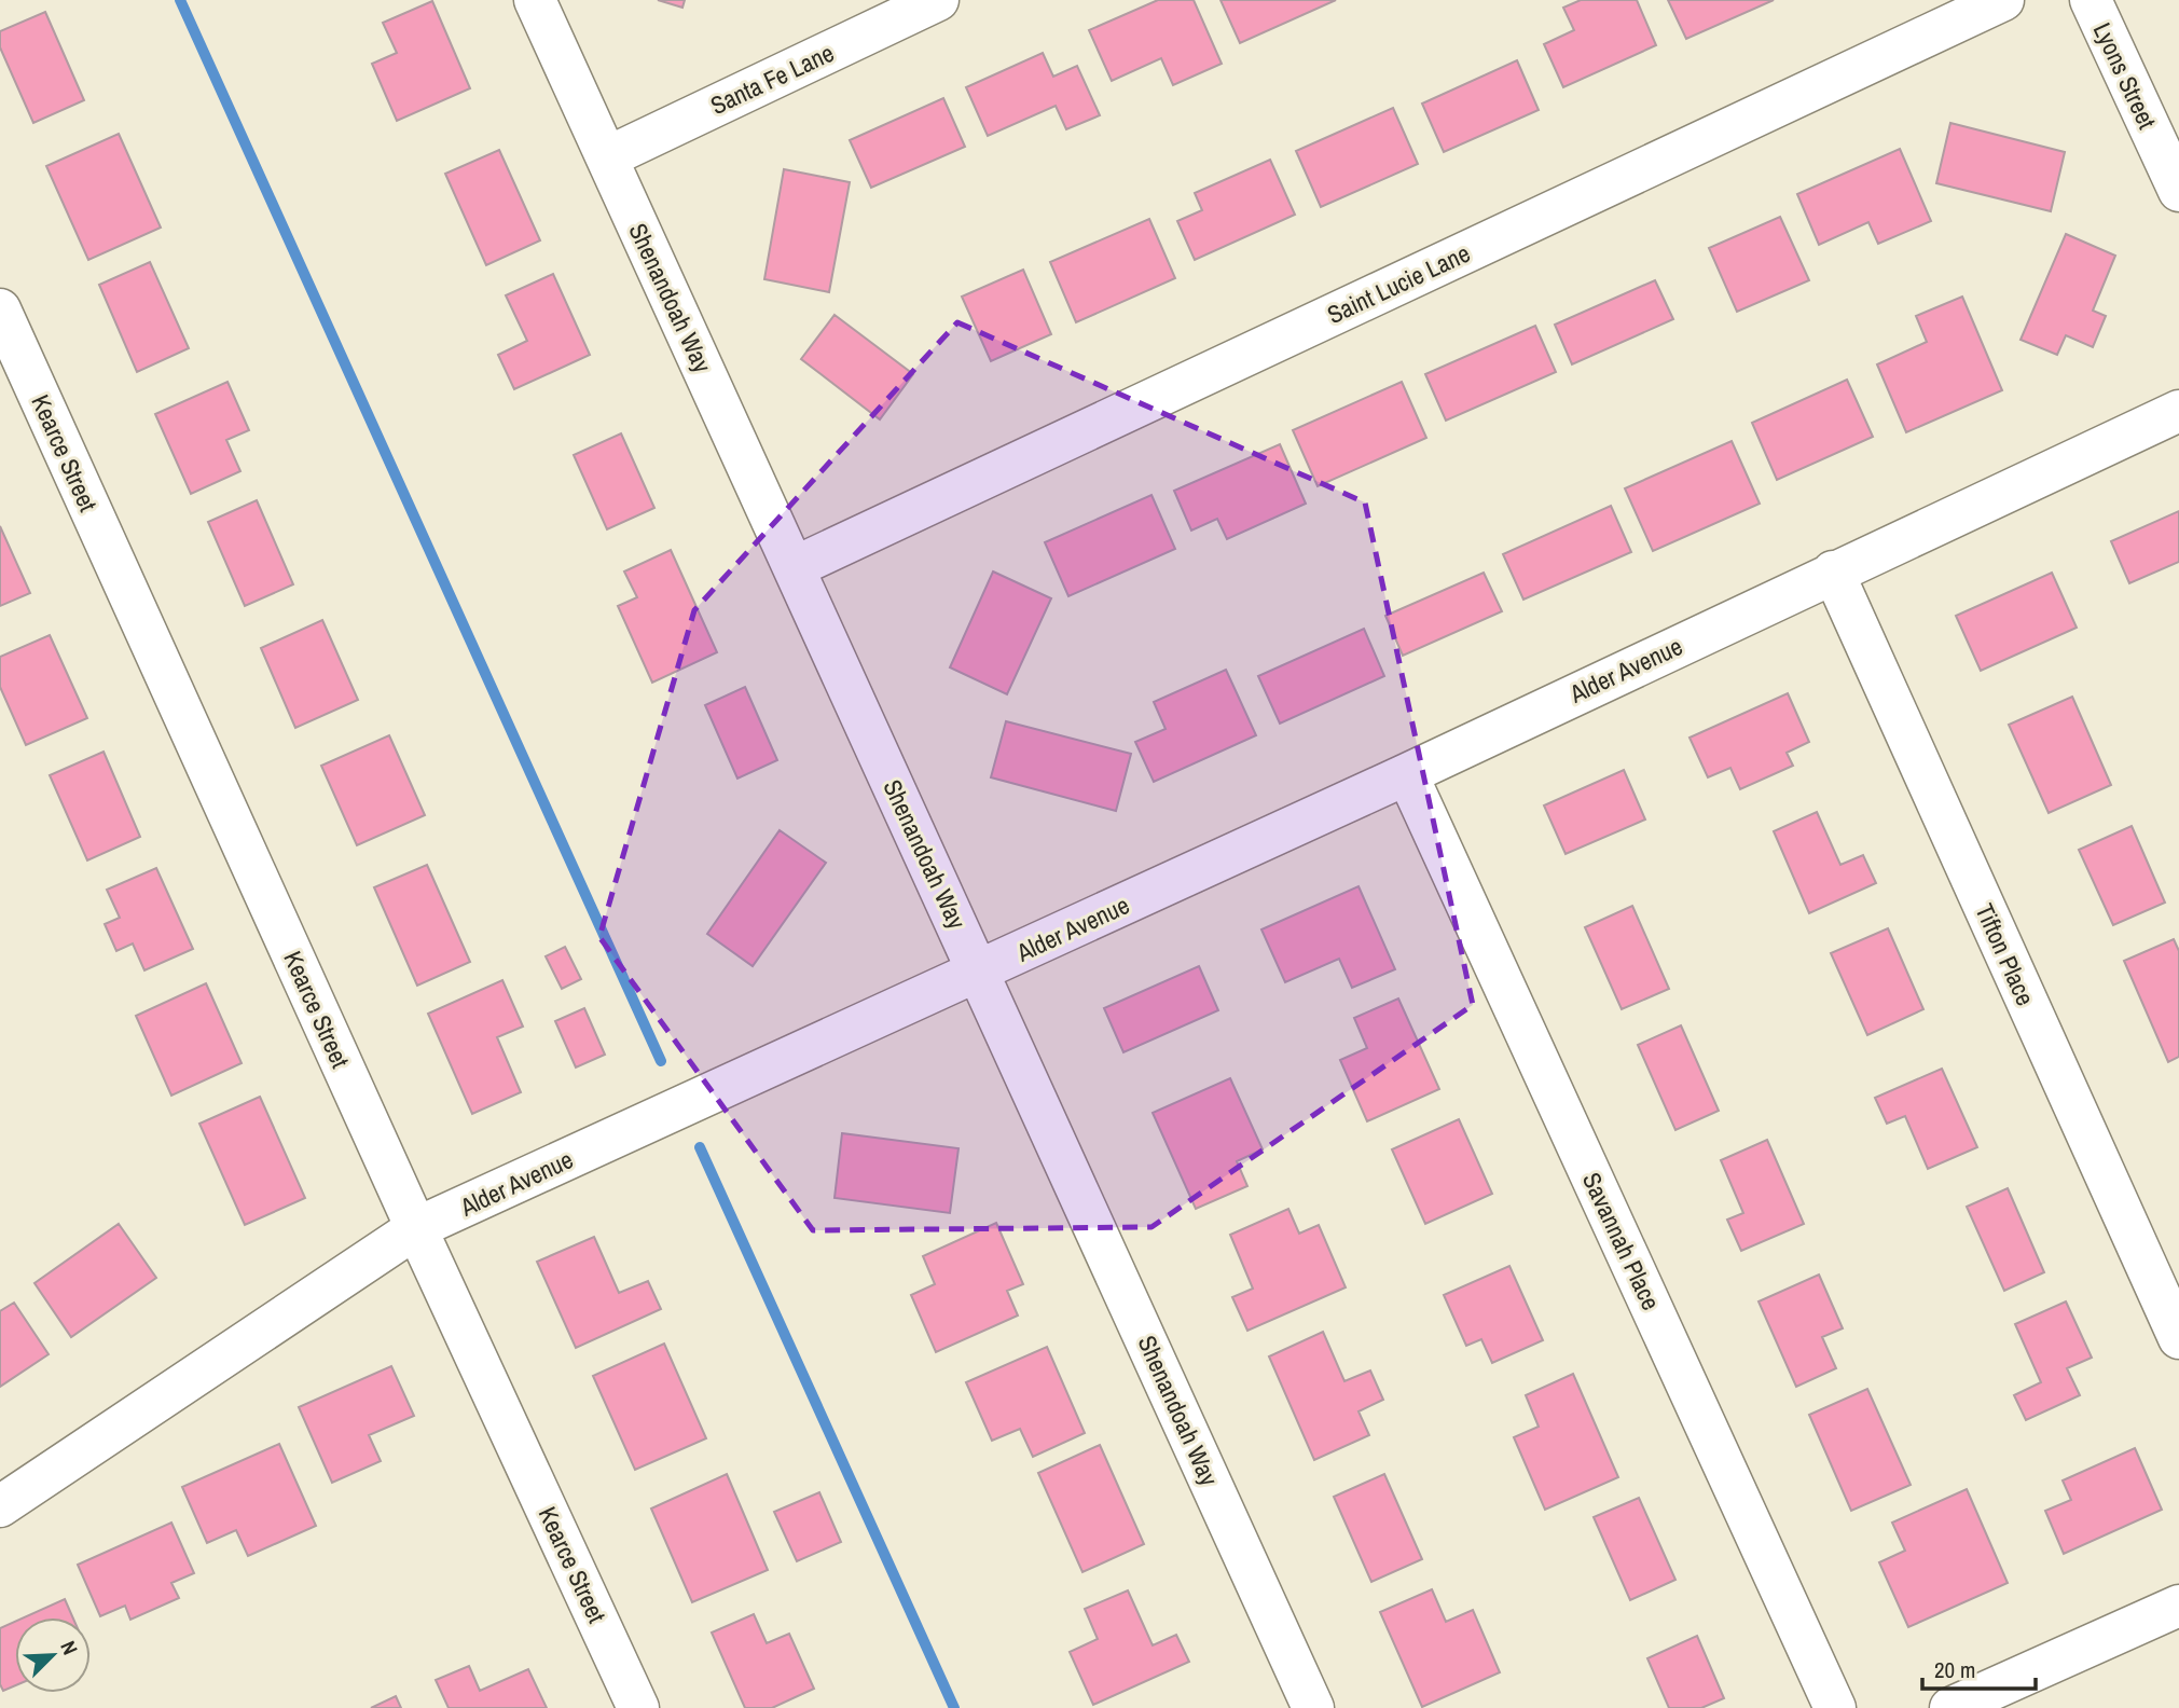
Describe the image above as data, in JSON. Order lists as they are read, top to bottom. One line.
{"streets":{"street":["Lyons Street","Santa Fe Lane","Saint Lucie Lane","Shenandoah Way","Kearce Street","Alder Avenue","Tifton Place","Savannah Place"]},"crossings":[["Santa Fe Lane","Shenandoah Way"],["Saint Lucie Lane","Shenandoah Way"],["Shenandoah Way","Alder Avenue"],["Kearce Street","Alder Avenue"],["Alder Avenue","Tifton Place"],["Alder Avenue","Savannah Place"]],"scale_bar":"20 m","north":"top right"}
